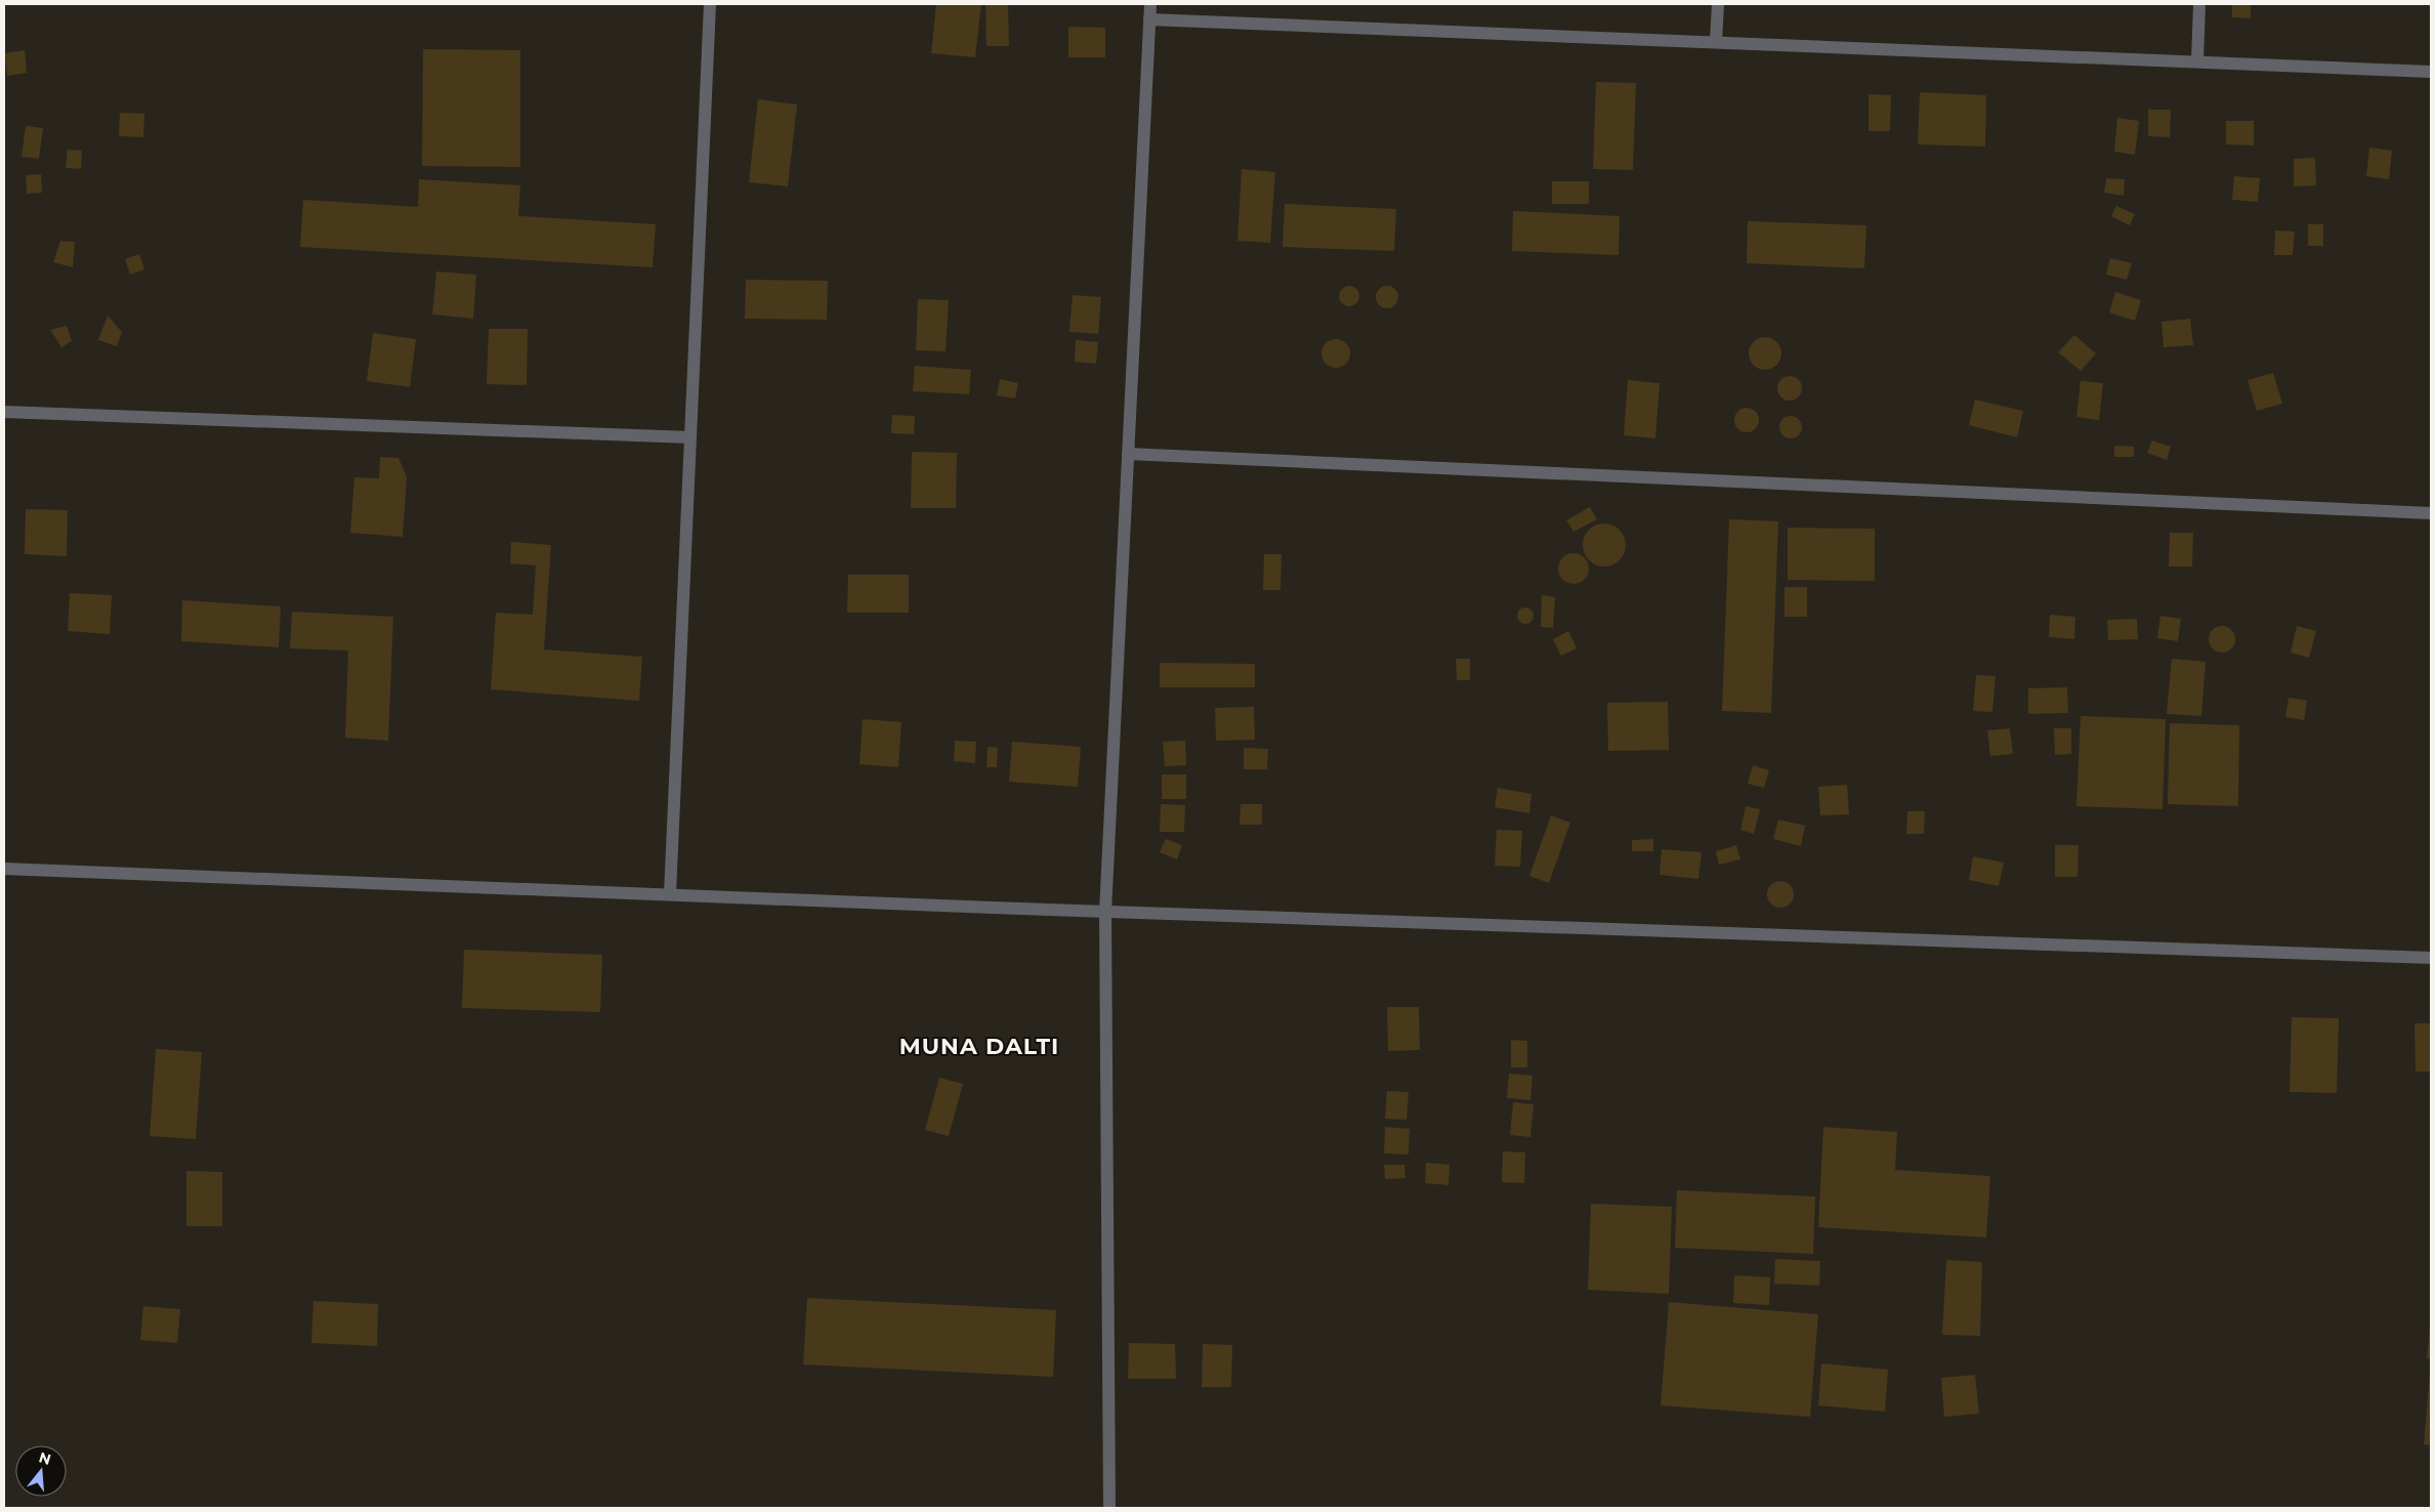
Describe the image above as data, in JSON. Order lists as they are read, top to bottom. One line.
{"districts":["MUNA DALTI"],"north":"top"}
